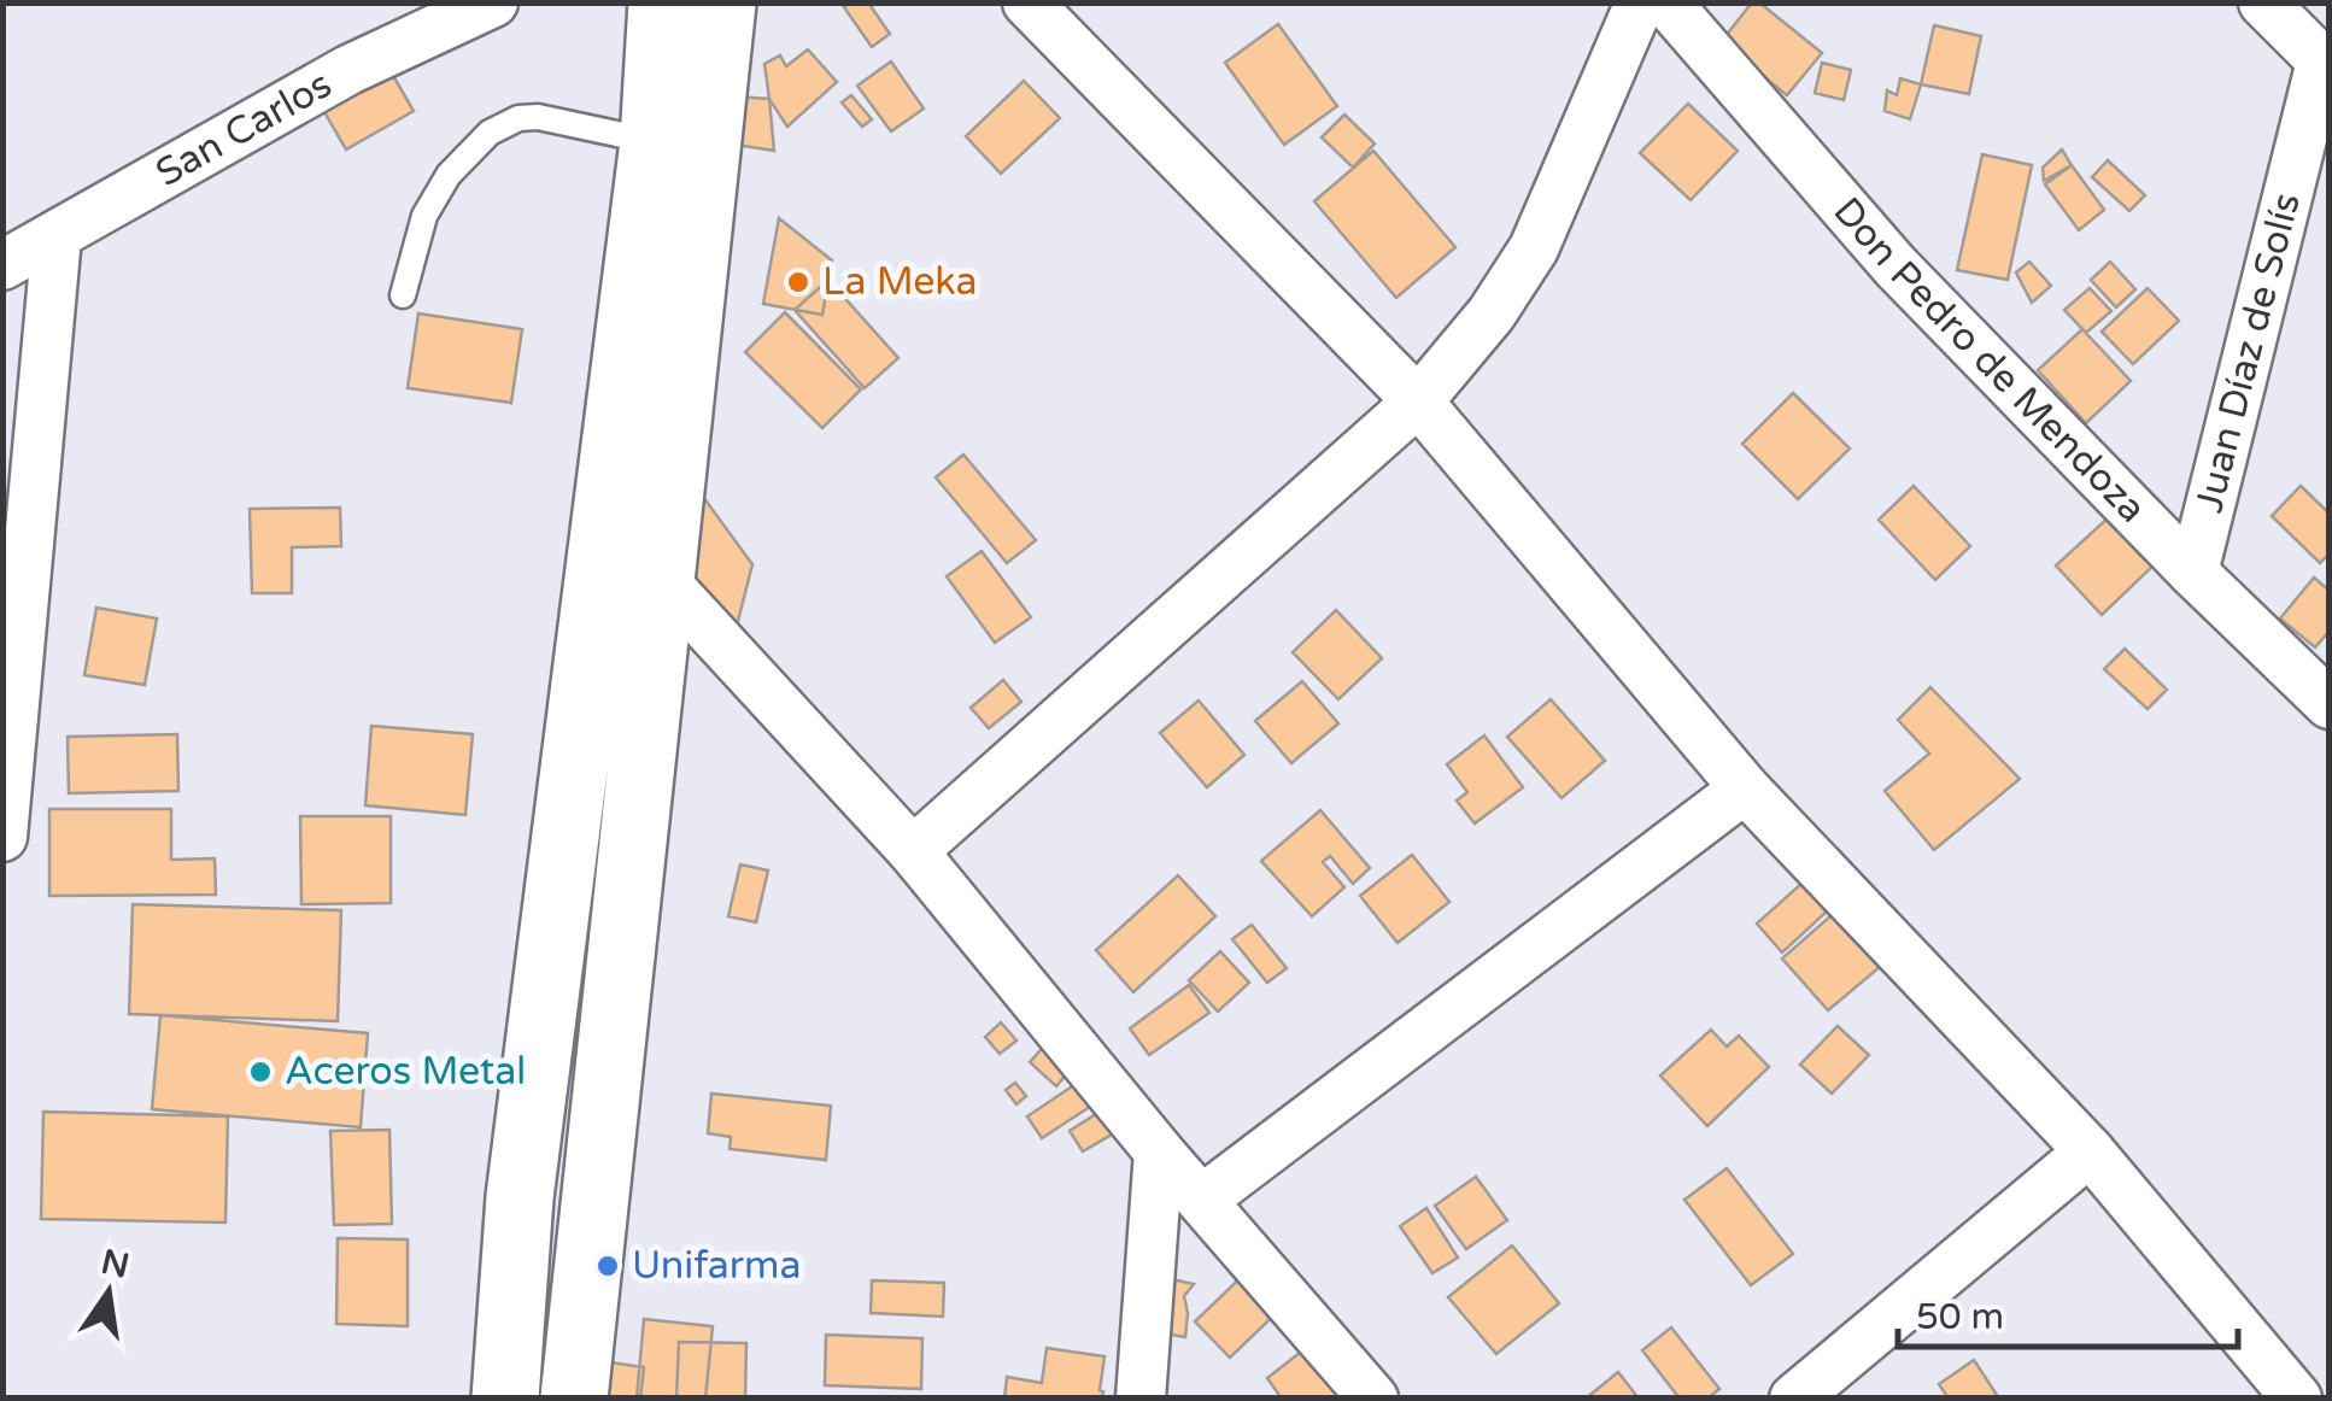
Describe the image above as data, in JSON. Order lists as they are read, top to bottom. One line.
{"streets":{"street":["San Carlos","Juan Díaz de Solís","Don Pedro de Mendoza"]},"crossings":[["Juan Díaz de Solís","Don Pedro de Mendoza"]],"places":["La Meka","Aceros Metal","Unifarma"],"scale_bar":"50 m","north":"top"}
